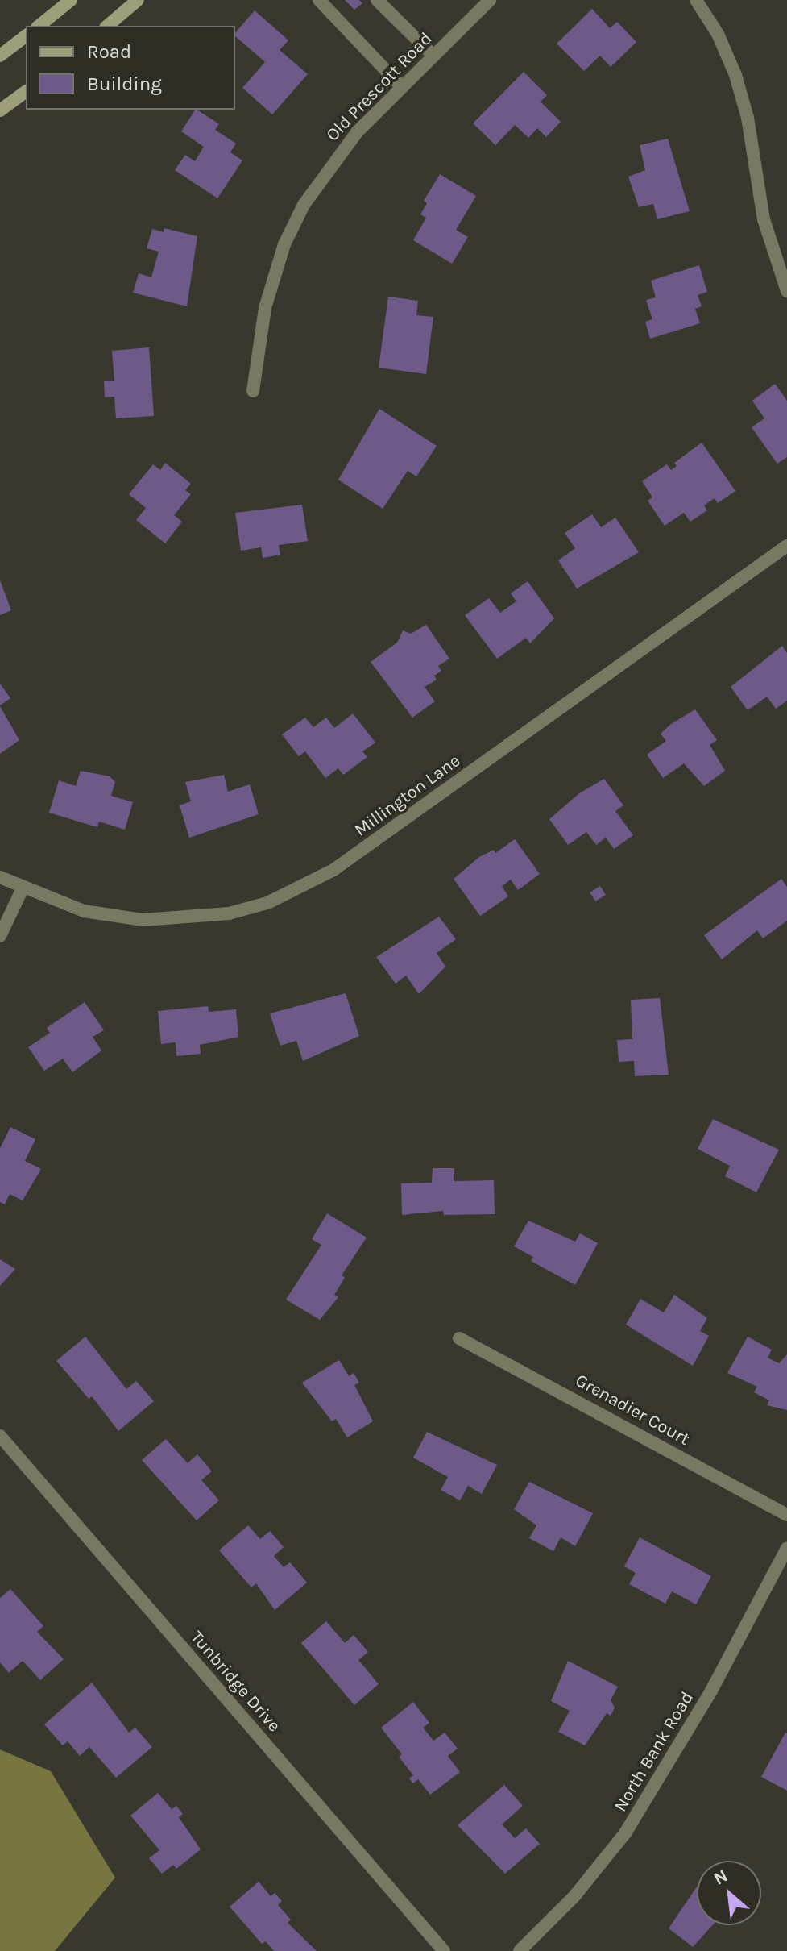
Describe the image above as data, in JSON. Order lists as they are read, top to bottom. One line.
{"streets":{"street":["Old Prescott Road","Millington Lane","Grenadier Court","Tunbridge Drive","North Bank Road"]},"legend":["Road","Building"],"north":"top left"}
